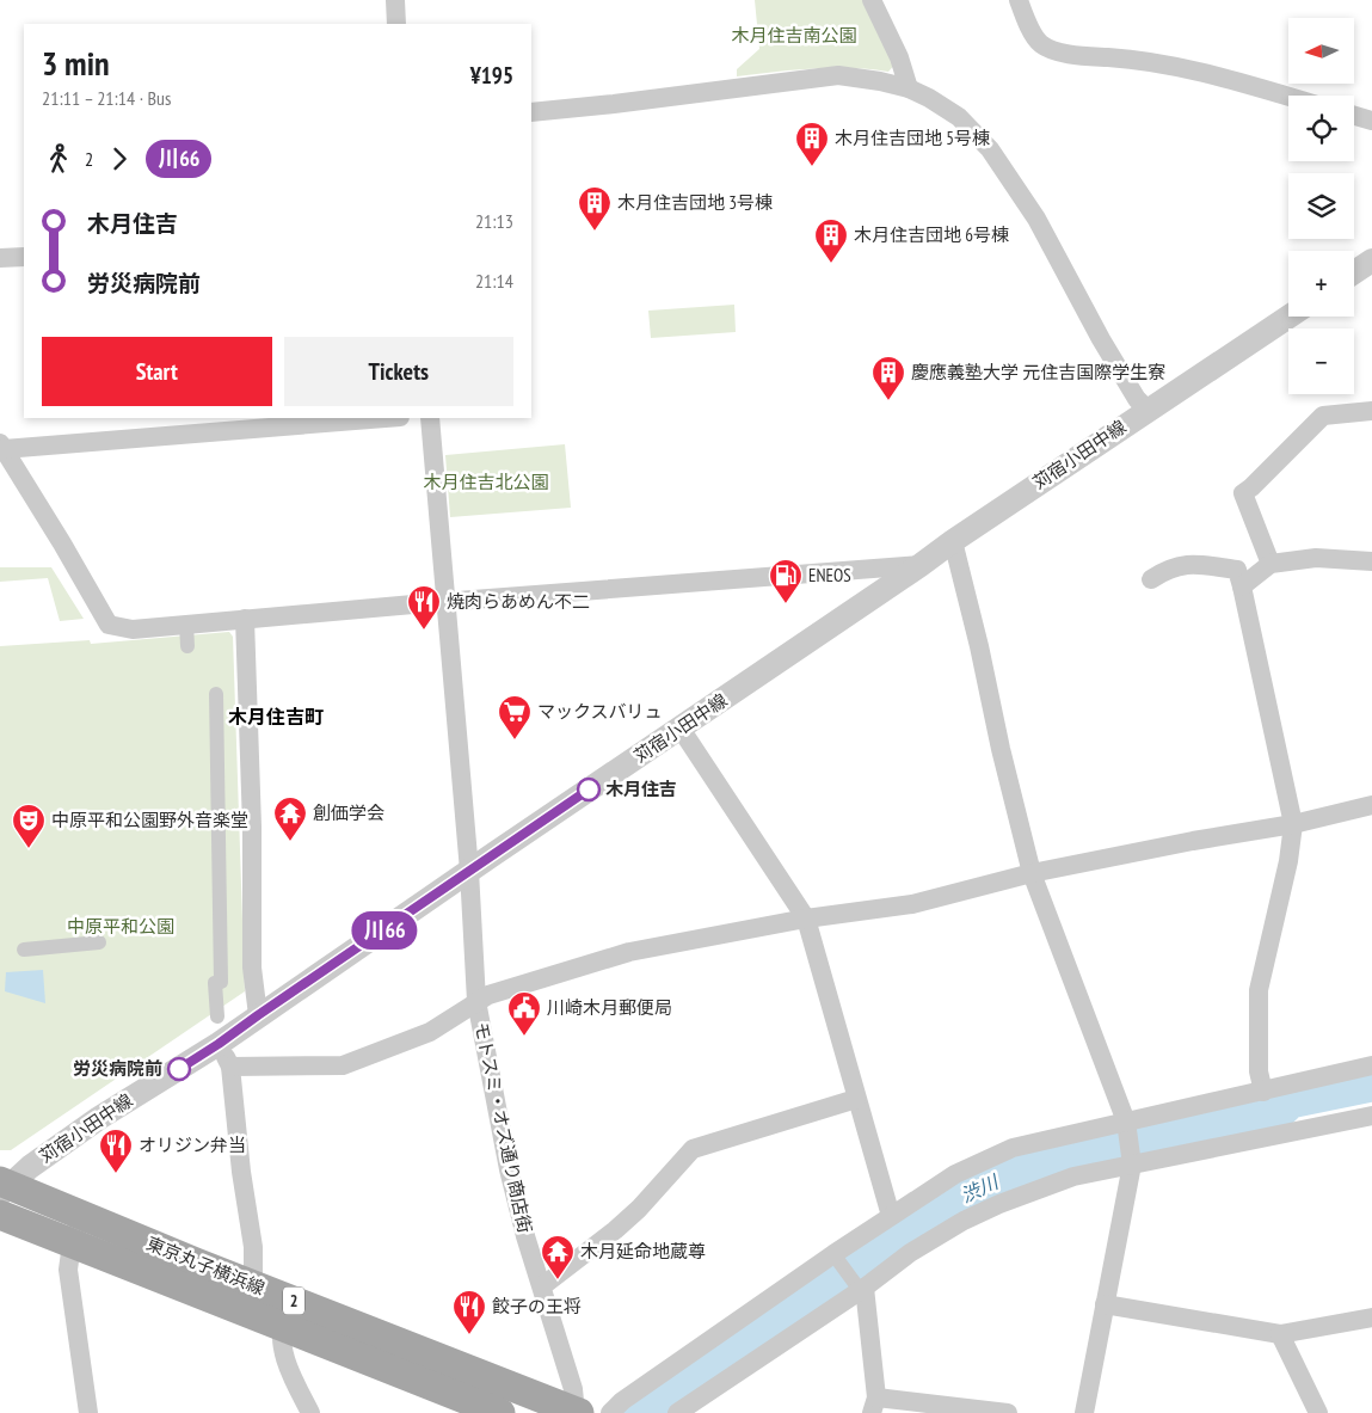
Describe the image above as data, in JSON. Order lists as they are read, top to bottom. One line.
{"streets":{"main road":["東京丸子横浜線","2"],"street":["苅宿小田中線","モトスミ・オズ通り商店街"]},"crossings":[["苅宿小田中線","モトスミ・オズ通り商店街"],["苅宿小田中線","東京丸子横浜線"],["モトスミ・オズ通り商店街","東京丸子横浜線"]],"districts":["木月住吉町"],"water":["渋川"],"parks":["木月住吉南公園","木月住吉北公園","中原平和公園"],"places":{"building":["木月住吉団地 5号棟","木月住吉団地 3号棟","木月住吉団地 6号棟","慶應義塾大学 元住吉国際学生寮"],"fuel station":["ENEOS"],"restaurant":["焼肉らあめん不二","オリジン弁当","餃子の王将"],"supermarket":["マックスバリュ"],"other":["木月住吉","労災病院前"],"temple":["創価学会","木月延命地蔵尊"],"theatre":["中原平和公園野外音楽堂"],"public building":["川崎木月郵便局"]},"lines":["bus line 川66"],"north":"left","page":{"on_map":"川66","map_buttons":["+","−"],"heading":["3 min","21:11 – 21:14 · Bus","¥195"],"legs":["2","川66"],"list":[{"name":"木月住吉","value":"21:13"},{"name":"労災病院前","value":"21:14"}],"buttons":["Start","Tickets"]}}
